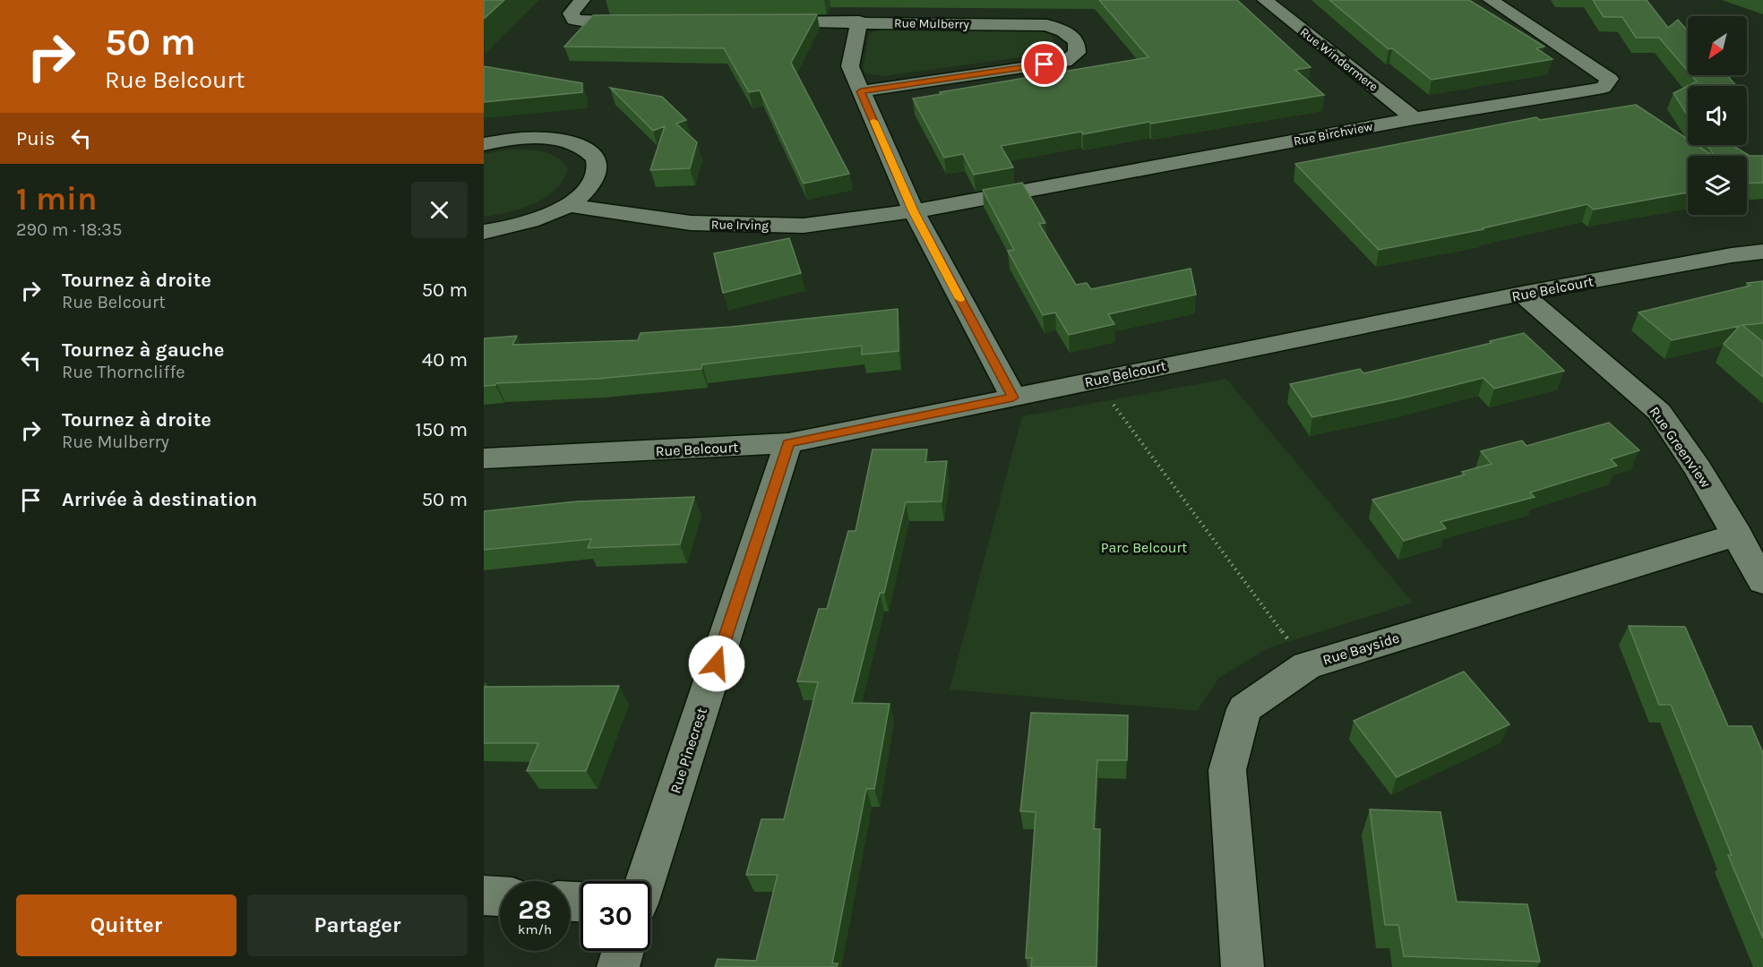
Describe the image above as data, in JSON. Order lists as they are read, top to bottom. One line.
{"streets":{"street":["Rue Mulberry","Rue Windermere","Rue Birchview","Rue Irving","Rue Belcourt","Rue Greenview","Rue Bayside","Rue Pinecrest"]},"crossings":[["Rue Windermere","Rue Birchview"],["Rue Birchview","Rue Irving"],["Rue Belcourt","Rue Greenview"],["Rue Belcourt","Rue Pinecrest"],["Rue Greenview","Rue Bayside"]],"parks":["Parc Belcourt"],"north":"bottom left","page":{"turn":["50 m","Rue Belcourt"],"then":"Puis","heading":["1 min","290 m · 18:35"],"list":[{"name":"Tournez à droite","note":"Rue Belcourt","value":"50 m"},{"name":"Tournez à gauche","note":"Rue Thorncliffe","value":"40 m"},{"name":"Tournez à droite","note":"Rue Mulberry","value":"150 m"},{"name":"Arrivée à destination","value":"50 m"}],"speed":"28 km/h","limit":"30","buttons":["Quitter","Partager"]}}
